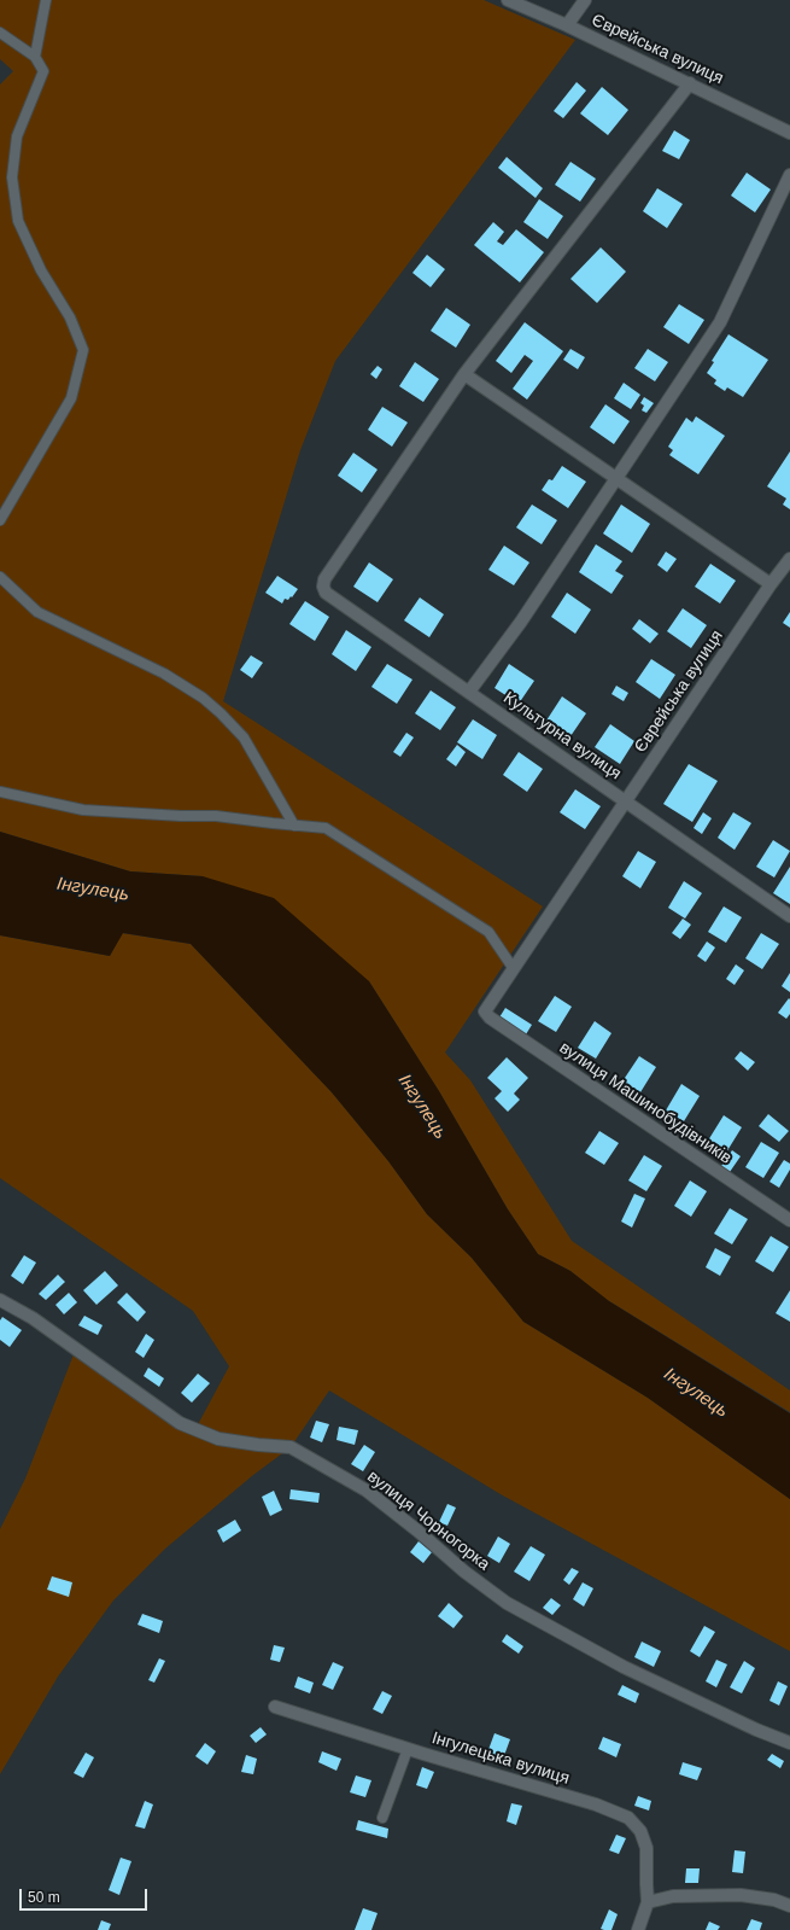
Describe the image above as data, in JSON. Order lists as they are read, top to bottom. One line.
{"streets":{"street":["Єврейська вулиця","Культурна вулиця","вулиця Машинобудівників","вулиця Чорногорка","Інгулецька вулиця"]},"crossings":[["Єврейська вулиця","Культурна вулиця"],["Єврейська вулиця","вулиця Машинобудівників"]],"water":["Інгулець"],"scale_bar":"50 m"}
